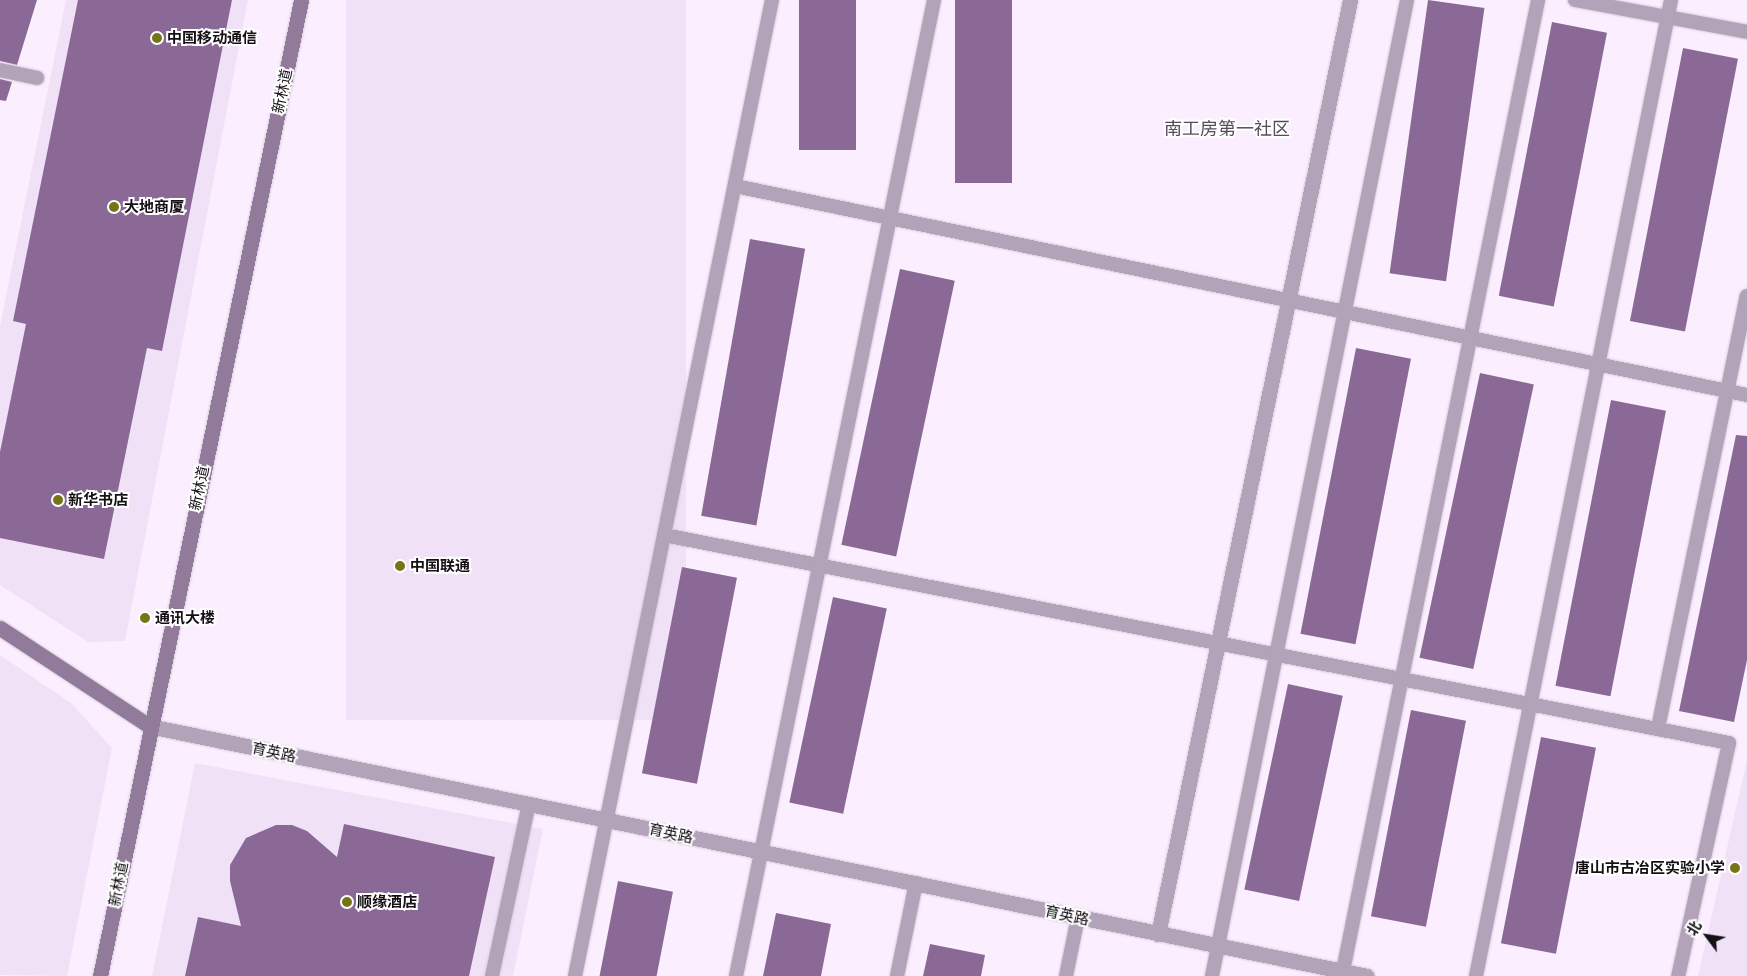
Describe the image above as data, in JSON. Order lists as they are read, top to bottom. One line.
{"streets":{"street":["新林道","育英路"]},"crossings":[["新林道","育英路"]],"districts":["南工房第一社区"],"places":["中国移动通信","大地商厦","新华书店","中国联通","通讯大楼","唐山市古冶区实验小学","顺缘酒店"],"north":"top left"}
